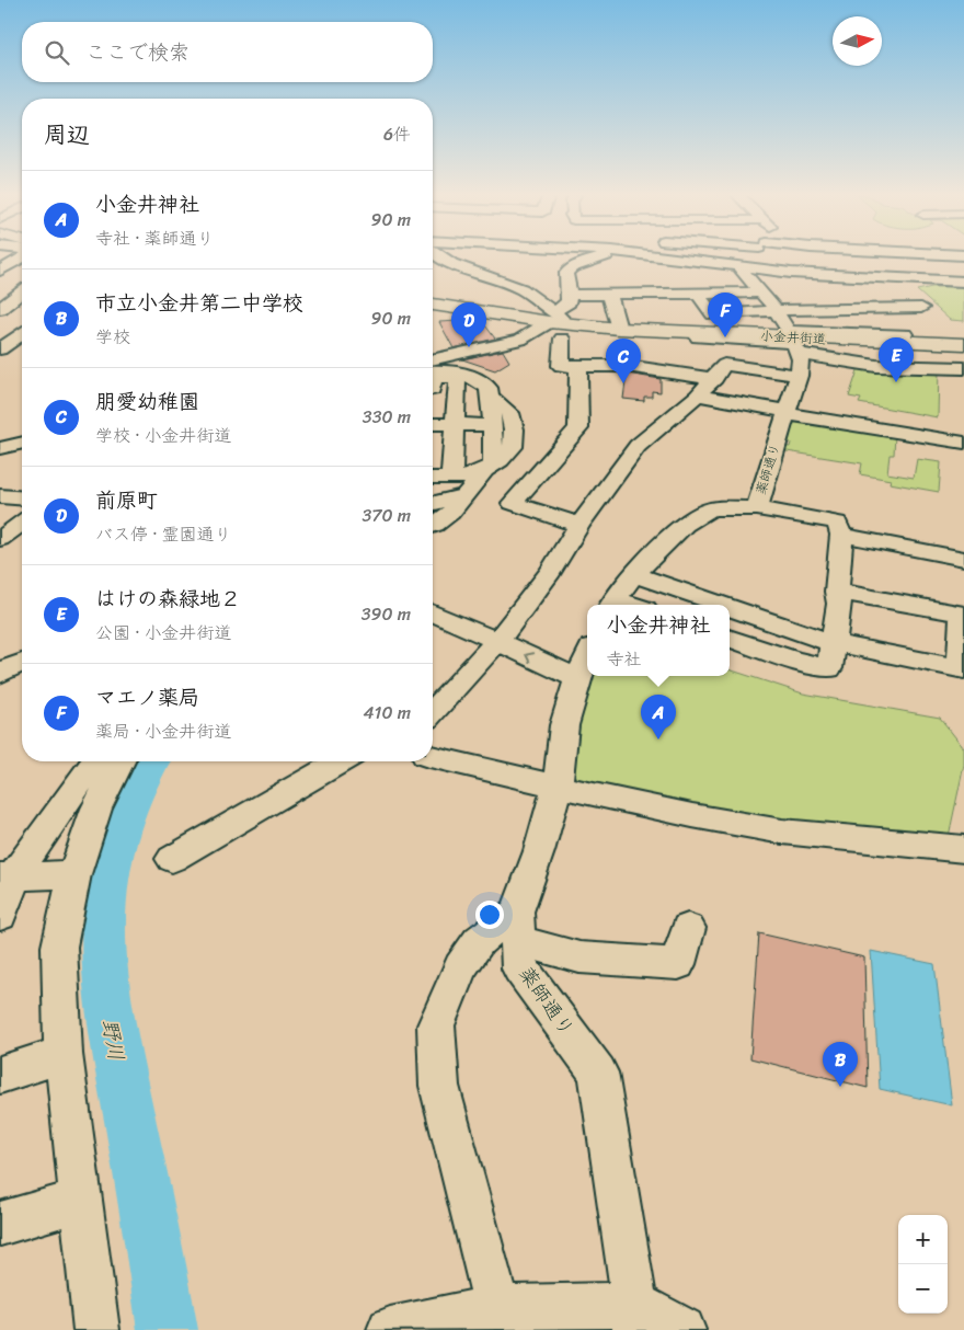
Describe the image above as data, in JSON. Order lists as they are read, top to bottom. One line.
{"streets":{"main road":["小金井街道"],"street":["薬師通り"]},"water":["野川"],"north":"right","page":{"search":"ここで検索","heading":["周辺","6件"],"list":[{"mark":"A","name":"小金井神社","note":"寺社 · 薬師通り","value":"90 m"},{"mark":"B","name":"市立小金井第二中学校","note":"学校","value":"90 m"},{"mark":"C","name":"朋愛幼稚園","note":"学校 · 小金井街道","value":"330 m"},{"mark":"D","name":"前原町","note":"バス停 · 霊園通り","value":"370 m"},{"mark":"E","name":"はけの森緑地２","note":"公園 · 小金井街道","value":"390 m"},{"mark":"F","name":"マエノ薬局","note":"薬局 · 小金井街道","value":"410 m"}],"pins":["F","D","E","C","A","B"],"popup":["小金井神社","寺社"],"map_buttons":["+","−"]}}
